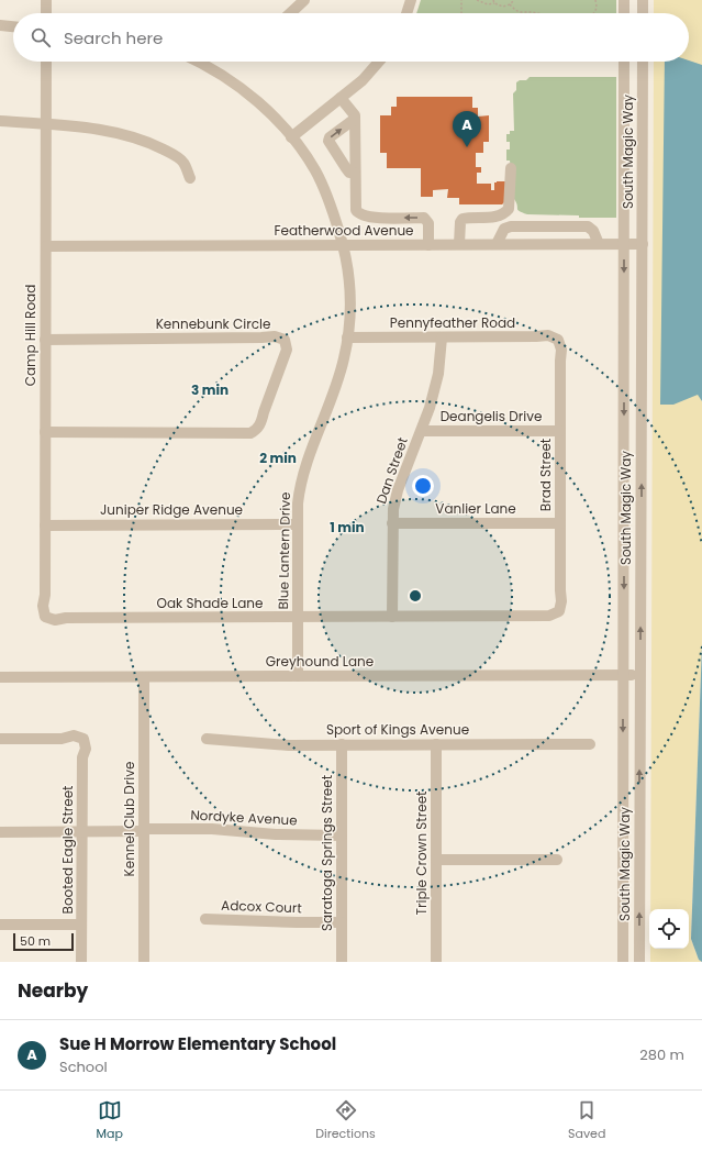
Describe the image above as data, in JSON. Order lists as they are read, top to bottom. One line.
{"streets":{"street":["South Magic Way","Featherwood Avenue","Pennyfeather Road","Kennebunk Circle","Camp Hill Road","Deangelis Drive","Dan Street","Brad Street","Vanlier Lane","Juniper Ridge Avenue","Blue Lantern Drive","Oak Shade Lane","Greyhound Lane","Sport of Kings Avenue","Nordyke Avenue","Kennel Club Drive","Booted Eagle Street","Saratoga Springs Street","Triple Crown Street","Adcox Court"]},"crossings":[["South Magic Way","Featherwood Avenue"],["South Magic Way","Greyhound Lane"],["Featherwood Avenue","Camp Hill Road"],["Featherwood Avenue","Blue Lantern Drive"],["Pennyfeather Road","Dan Street"],["Pennyfeather Road","Brad Street"],["Pennyfeather Road","Blue Lantern Drive"],["Kennebunk Circle","Camp Hill Road"],["Camp Hill Road","Juniper Ridge Avenue"],["Camp Hill Road","Oak Shade Lane"],["Deangelis Drive","Dan Street"],["Deangelis Drive","Brad Street"],["Dan Street","Vanlier Lane"],["Dan Street","Oak Shade Lane"],["Brad Street","Vanlier Lane"],["Brad Street","Oak Shade Lane"],["Juniper Ridge Avenue","Blue Lantern Drive"],["Blue Lantern Drive","Oak Shade Lane"],["Blue Lantern Drive","Greyhound Lane"],["Greyhound Lane","Kennel Club Drive"],["Sport of Kings Avenue","Saratoga Springs Street"],["Sport of Kings Avenue","Triple Crown Street"],["Nordyke Avenue","Kennel Club Drive"],["Nordyke Avenue","Booted Eagle Street"],["Nordyke Avenue","Saratoga Springs Street"],["Saratoga Springs Street","Adcox Court"]],"scale_bar":"50 m","page":{"search":"Search here","pins":"A","scale":"50 m","heading":"Nearby","list":[{"mark":"A","name":"Sue H Morrow Elementary School","note":"School","value":"280 m"}],"nav":["Map","Directions","Saved"]},"rings":["3 min","2 min","1 min"]}
